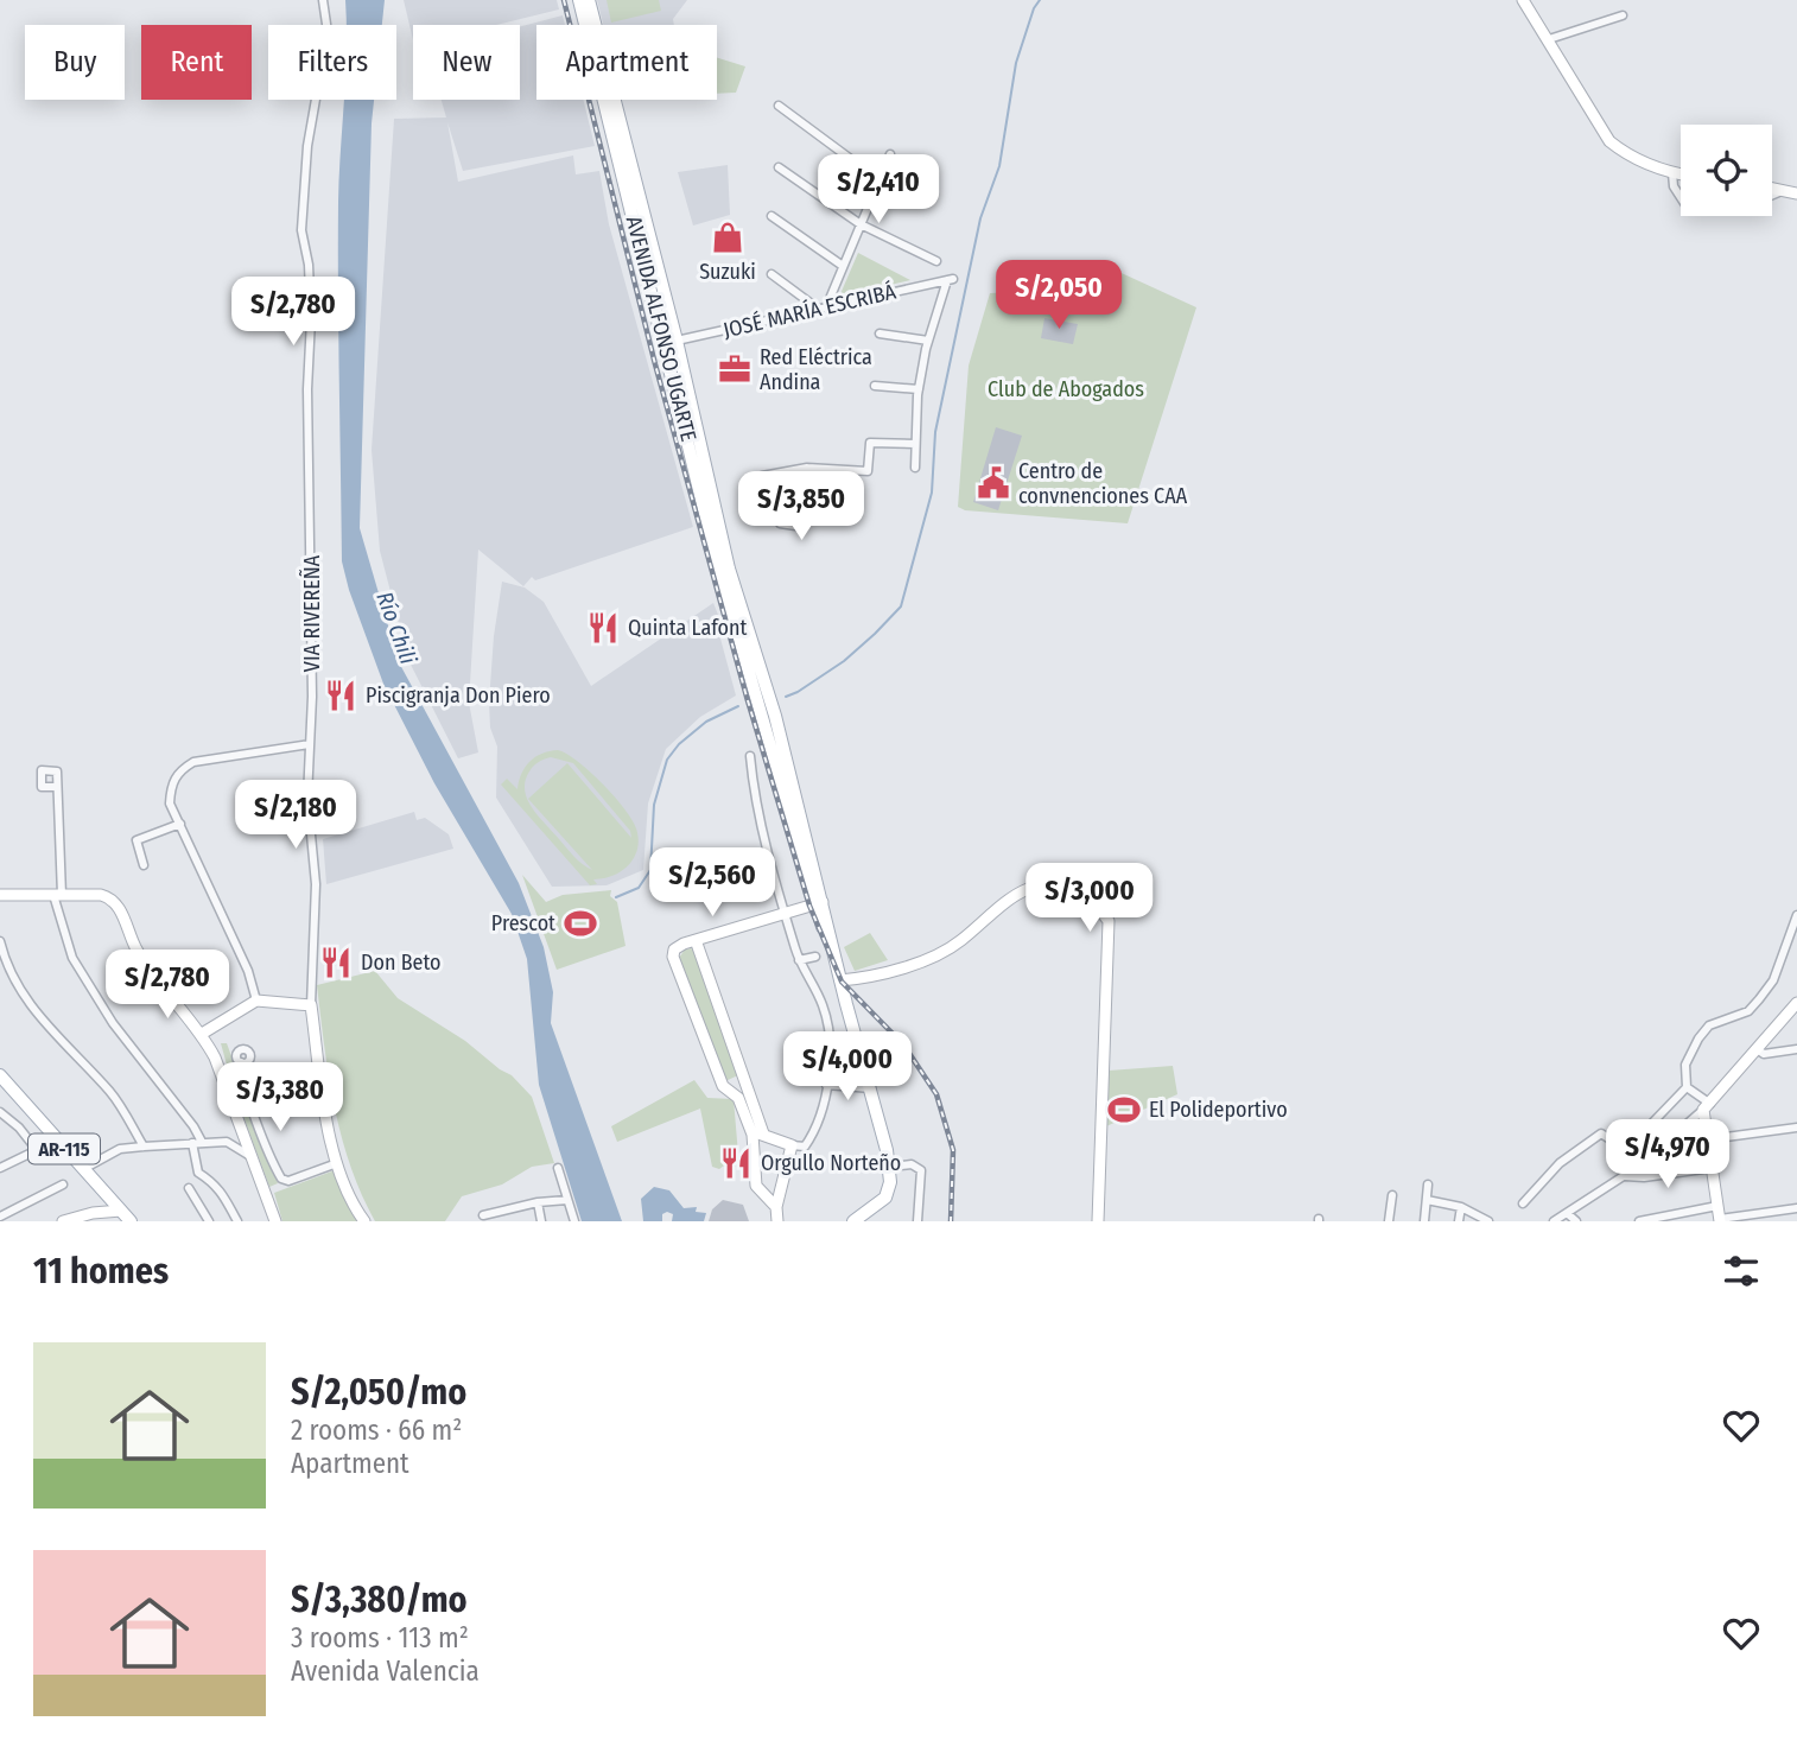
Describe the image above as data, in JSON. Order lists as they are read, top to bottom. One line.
{"streets":{"main road":["AVENIDA ALFONSO UGARTE","AR-115"],"street":["JOSÉ MARÍA ESCRIBÁ","VIA RIVEREÑA"]},"crossings":[["JOSÉ MARÍA ESCRIBÁ","AVENIDA ALFONSO UGARTE"]],"water":["Río Chili"],"parks":["Club de Abogados"],"places":{"shop":["Suzuki"],"office":["Red Eléctrica Andina"],"public building":["Centro de convnenciones CAA"],"restaurant":["Quinta Lafont","Piscigranja Don Piero","Don Beto","Orgullo Norteño"],"sports":["Prescot","El Polideportivo"]},"page":{"chip":["Buy","Rent","Filters","New","Apartment"],"price":["S/2,410","S/2,050","S/2,780","S/3,850","S/2,180","S/2,560","S/3,000","S/2,780","S/4,000","S/3,380","S/4,970"],"heading":"11 homes","list":[{"name":"S/2,050/mo","note":"2 rooms · 66 m² · Apartment"},{"name":"S/3,380/mo","note":"3 rooms · 113 m² · Avenida Valencia"}]}}
